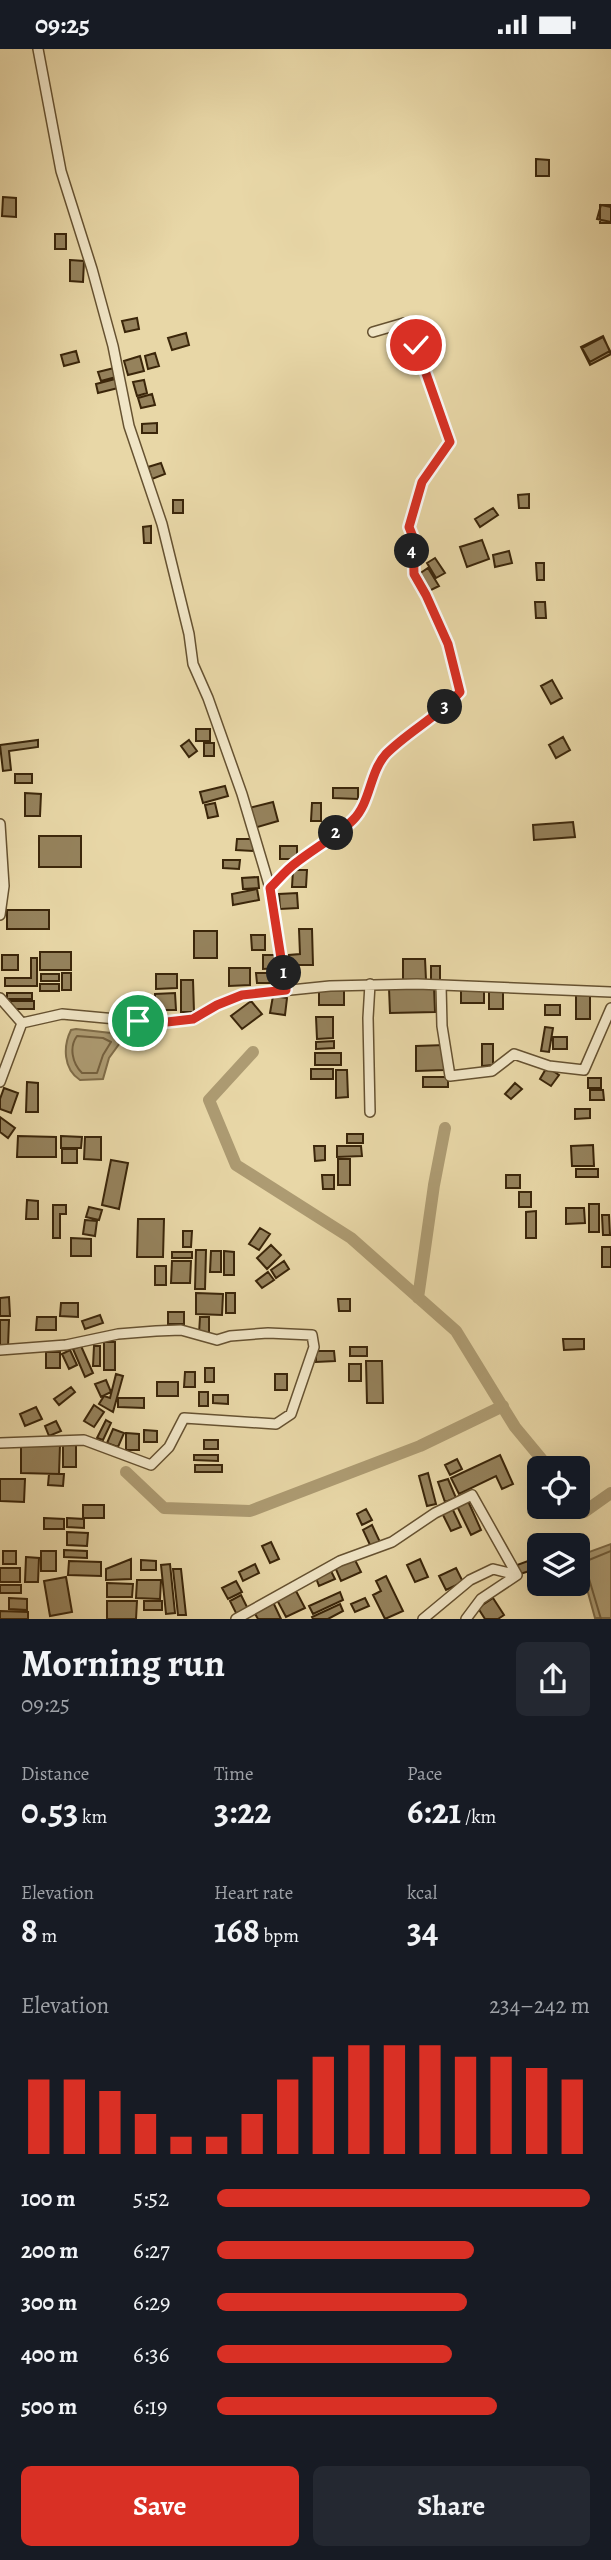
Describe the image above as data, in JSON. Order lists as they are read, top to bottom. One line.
{"page":{"status":"09:25","pins":["4","3","2","1"],"heading":["Morning run","09:25"],"stats":[["Distance","0.53 km"],["Time","3:22"],["Pace","6:21 /km"],["Elevation","8 m"],["Heart rate","168 bpm"],["kcal","34"]],"chart":["Elevation","234–242 m"],"list":[{"name":"100 m","note":"5:52"},{"name":"200 m","note":"6:27"},{"name":"300 m","note":"6:29"},{"name":"400 m","note":"6:36"},{"name":"500 m","note":"6:19"}],"buttons":["Save","Share"]}}
